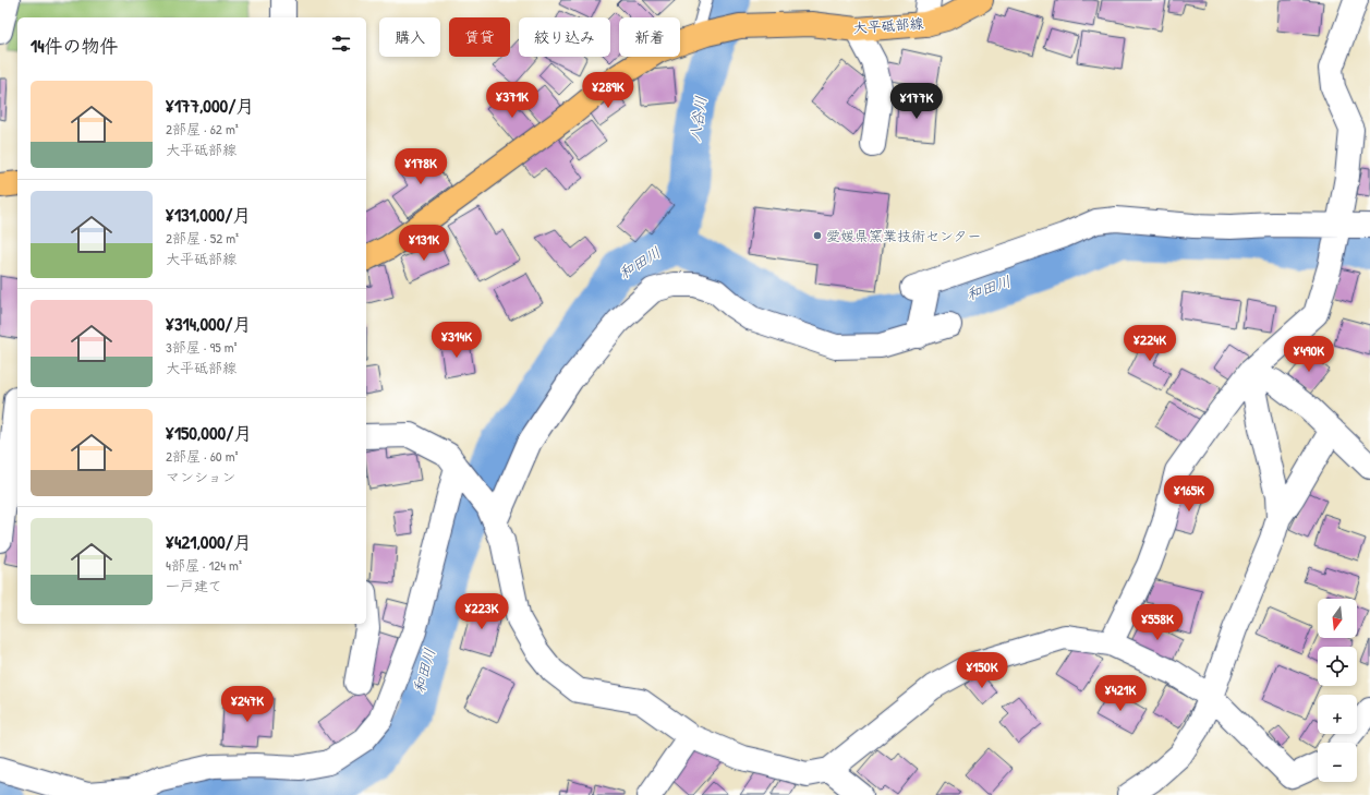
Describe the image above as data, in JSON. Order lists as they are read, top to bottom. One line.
{"streets":{"main road":["大平砥部線"]},"water":["八谷川","和田川"],"places":["愛媛県窯業技術センター"],"north":"bottom","page":{"chip":["購入","賃貸","絞り込み","新着"],"heading":"14件の物件","list":[{"name":"¥177,000/月","note":"2部屋 · 62 m² · 大平砥部線"},{"name":"¥131,000/月","note":"2部屋 · 52 m² · 大平砥部線"},{"name":"¥314,000/月","note":"3部屋 · 95 m² · 大平砥部線"},{"name":"¥150,000/月","note":"2部屋 · 60 m² · マンション"},{"name":"¥421,000/月","note":"4部屋 · 124 m² · 一戸建て"}],"price":["¥289K","¥371K","¥177K","¥178K","¥131K","¥314K","¥224K","¥490K","¥165K","¥223K","¥558K","¥150K","¥421K","¥247K"],"map_buttons":["+","−"]}}
